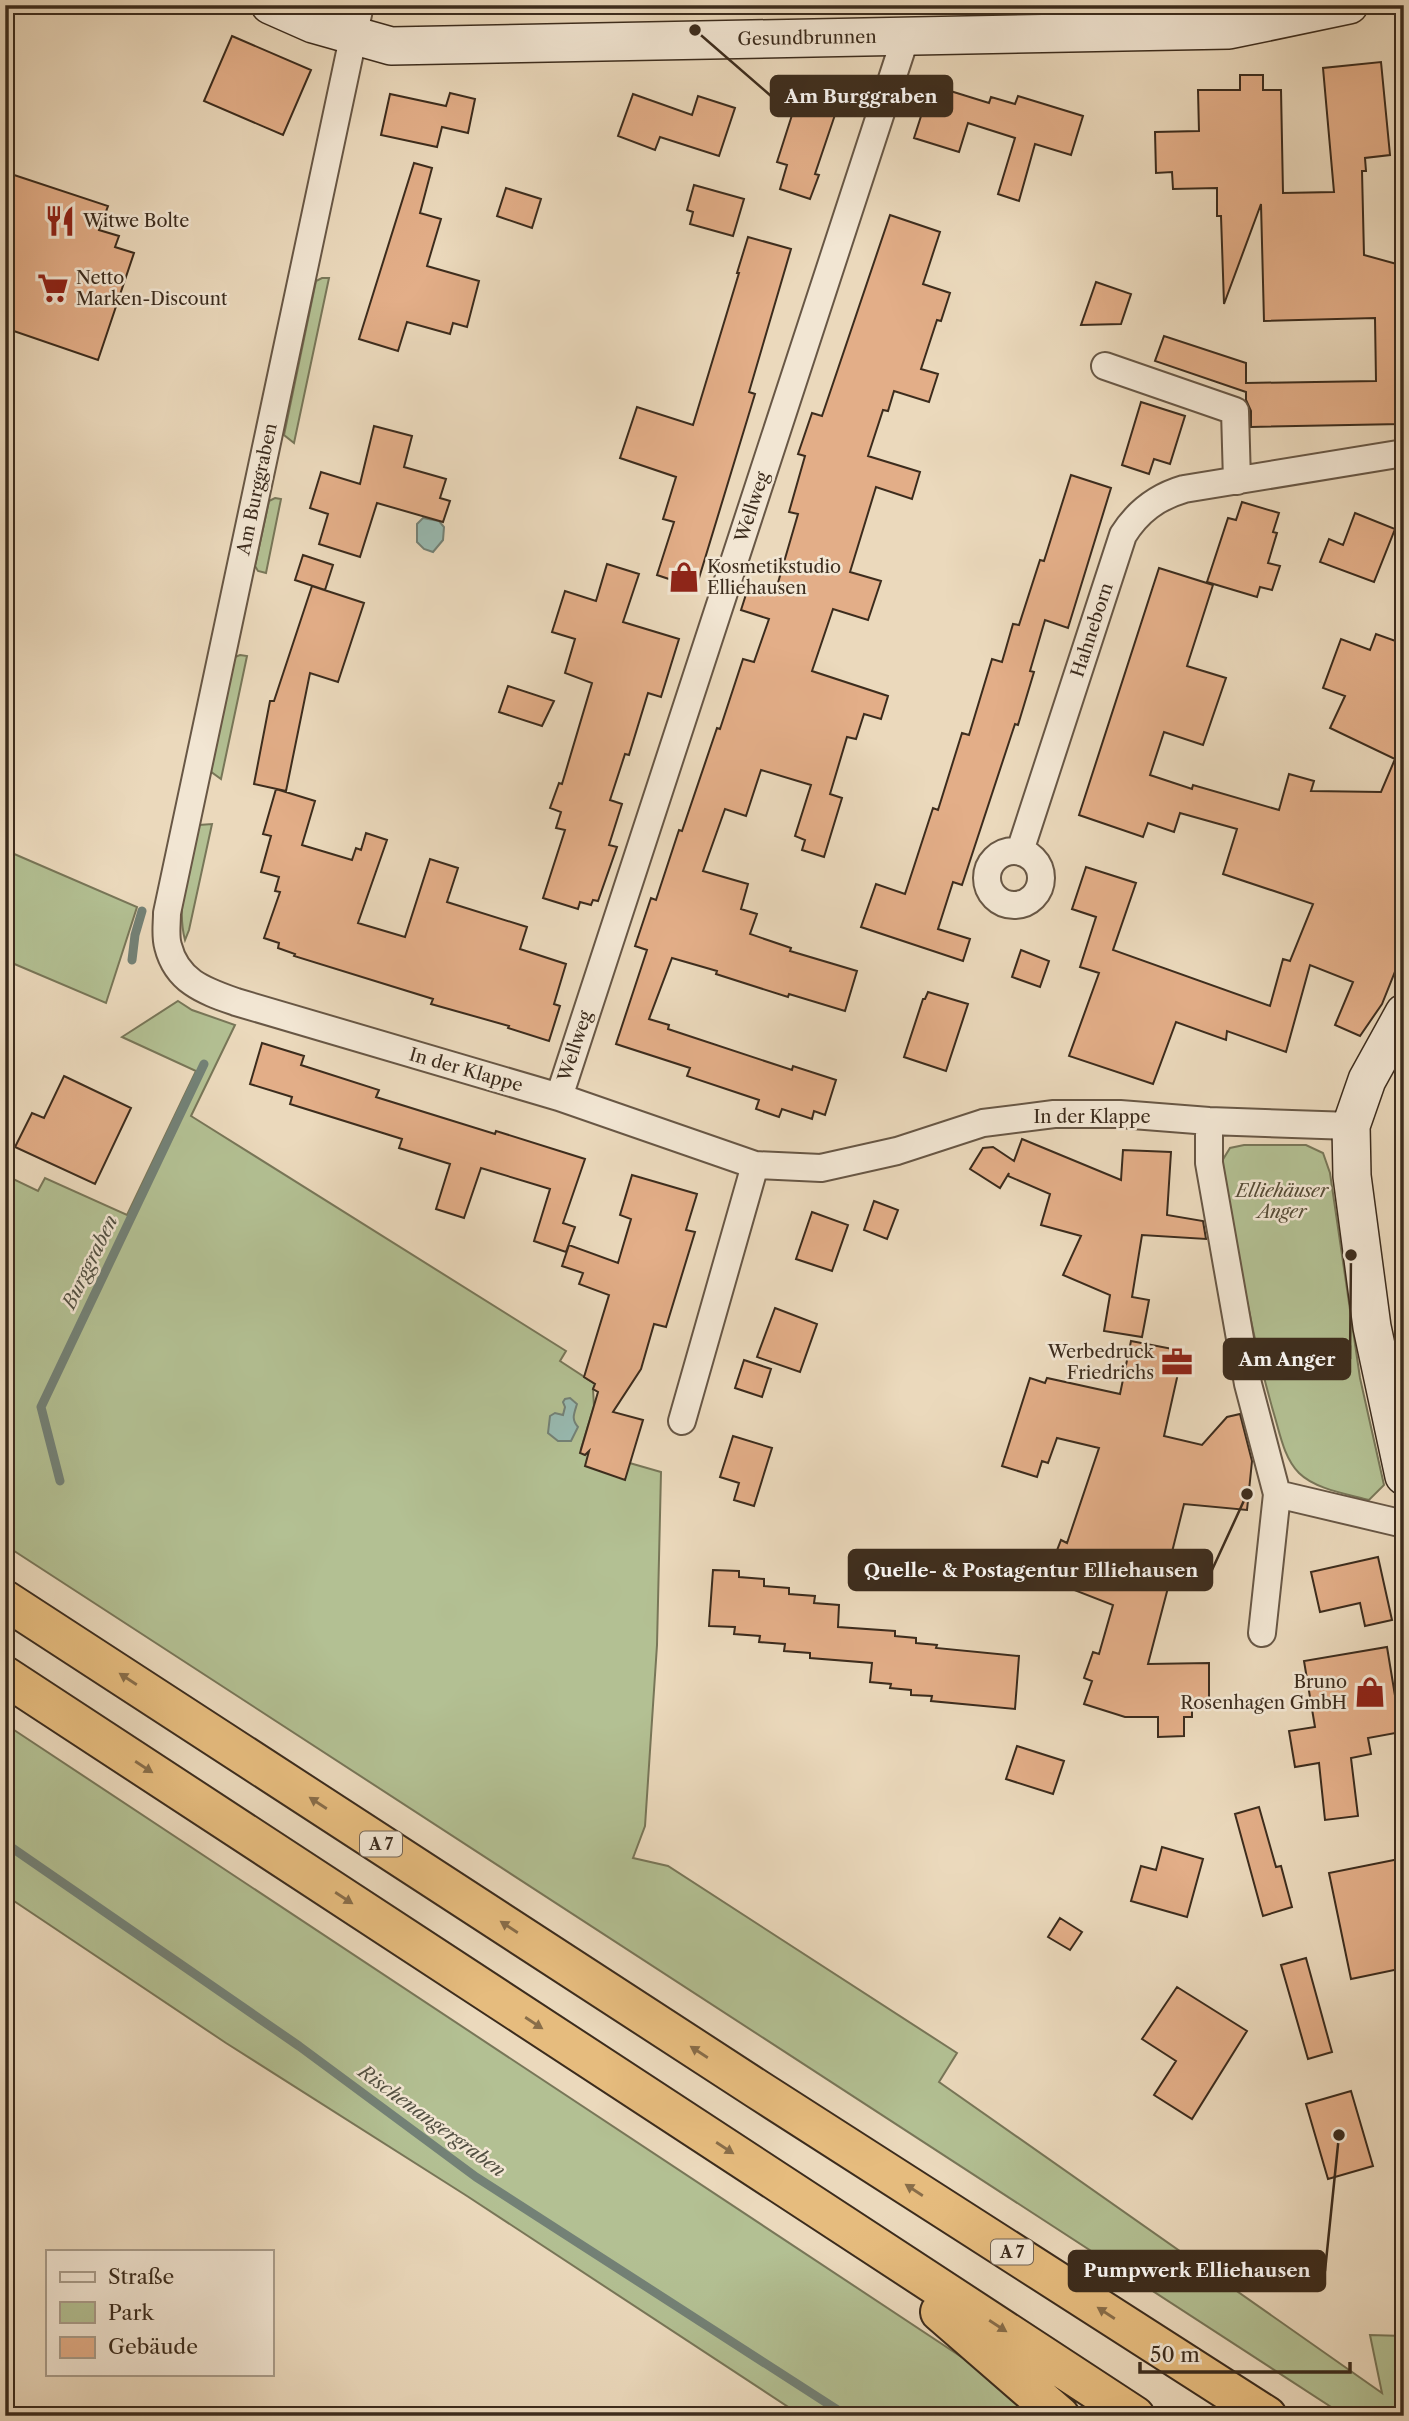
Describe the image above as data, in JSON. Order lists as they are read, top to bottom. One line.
{"streets":{"highway":["A 7"],"street":["Gesundbrunnen","Am Burggraben","Wellweg","Hahneborn","In der Klappe"]},"crossings":[["Gesundbrunnen","Am Burggraben"],["Gesundbrunnen","Wellweg"],["Am Burggraben","In der Klappe"],["Wellweg","In der Klappe"]],"water":["Burggraben","Rischenangergraben"],"parks":["Elliehäuser Anger"],"places":{"other":["Am Burggraben","Am Anger","Quelle- & Postagentur Elliehausen","Pumpwerk Elliehausen"],"restaurant":["Witwe Bolte"],"supermarket":["Netto Marken-Discount"],"shop":["Kosmetikstudio Elliehausen","Bruno Rosenhagen GmbH"],"office":["Werbedruck Friedrichs"]},"legend":["Straße","Park","Gebäude"],"scale_bar":"50 m"}
